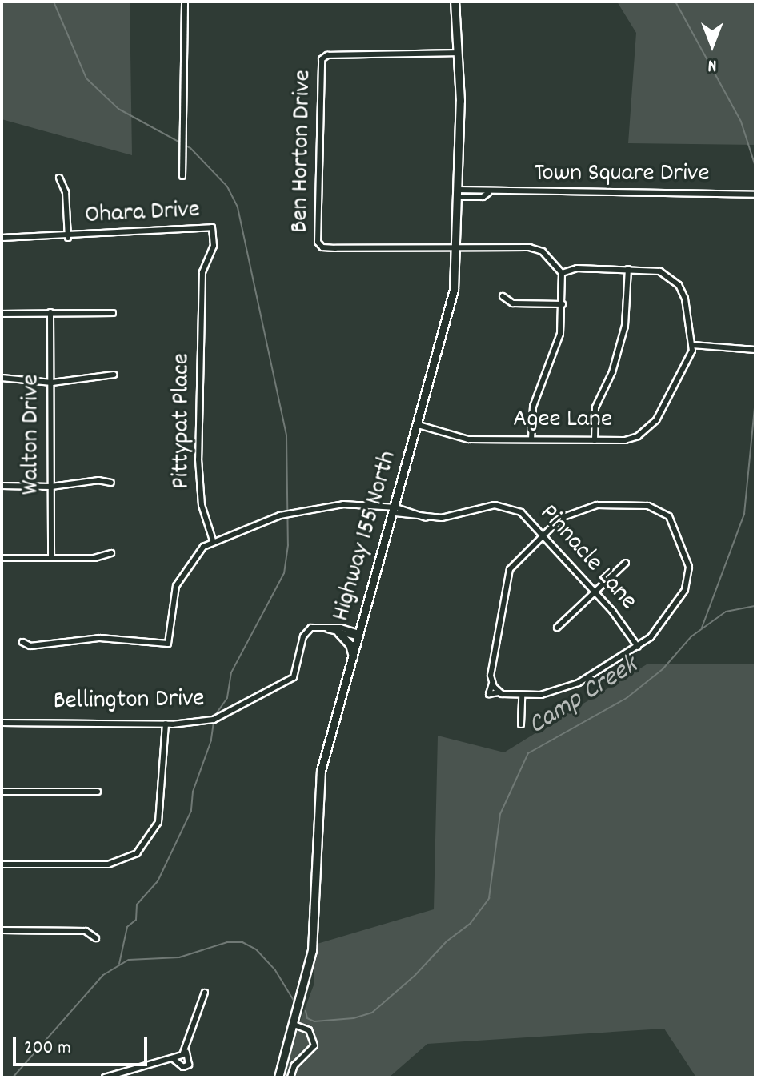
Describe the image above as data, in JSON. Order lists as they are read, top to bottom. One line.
{"streets":{"main road":["Highway 155 North"],"street":["Ben Horton Drive","Town Square Drive","Ohara Drive","Agee Lane","Pittypat Place","Walton Drive","Pinnacle Lane","Bellington Drive"]},"crossings":[["Ben Horton Drive","Highway 155 North"],["Town Square Drive","Highway 155 North"],["Ohara Drive","Pittypat Place"],["Agee Lane","Highway 155 North"],["Pittypat Place","Pinnacle Lane"],["Highway 155 North","Pinnacle Lane"]],"water":["Camp Creek"],"scale_bar":"200 m","north":"bottom"}
